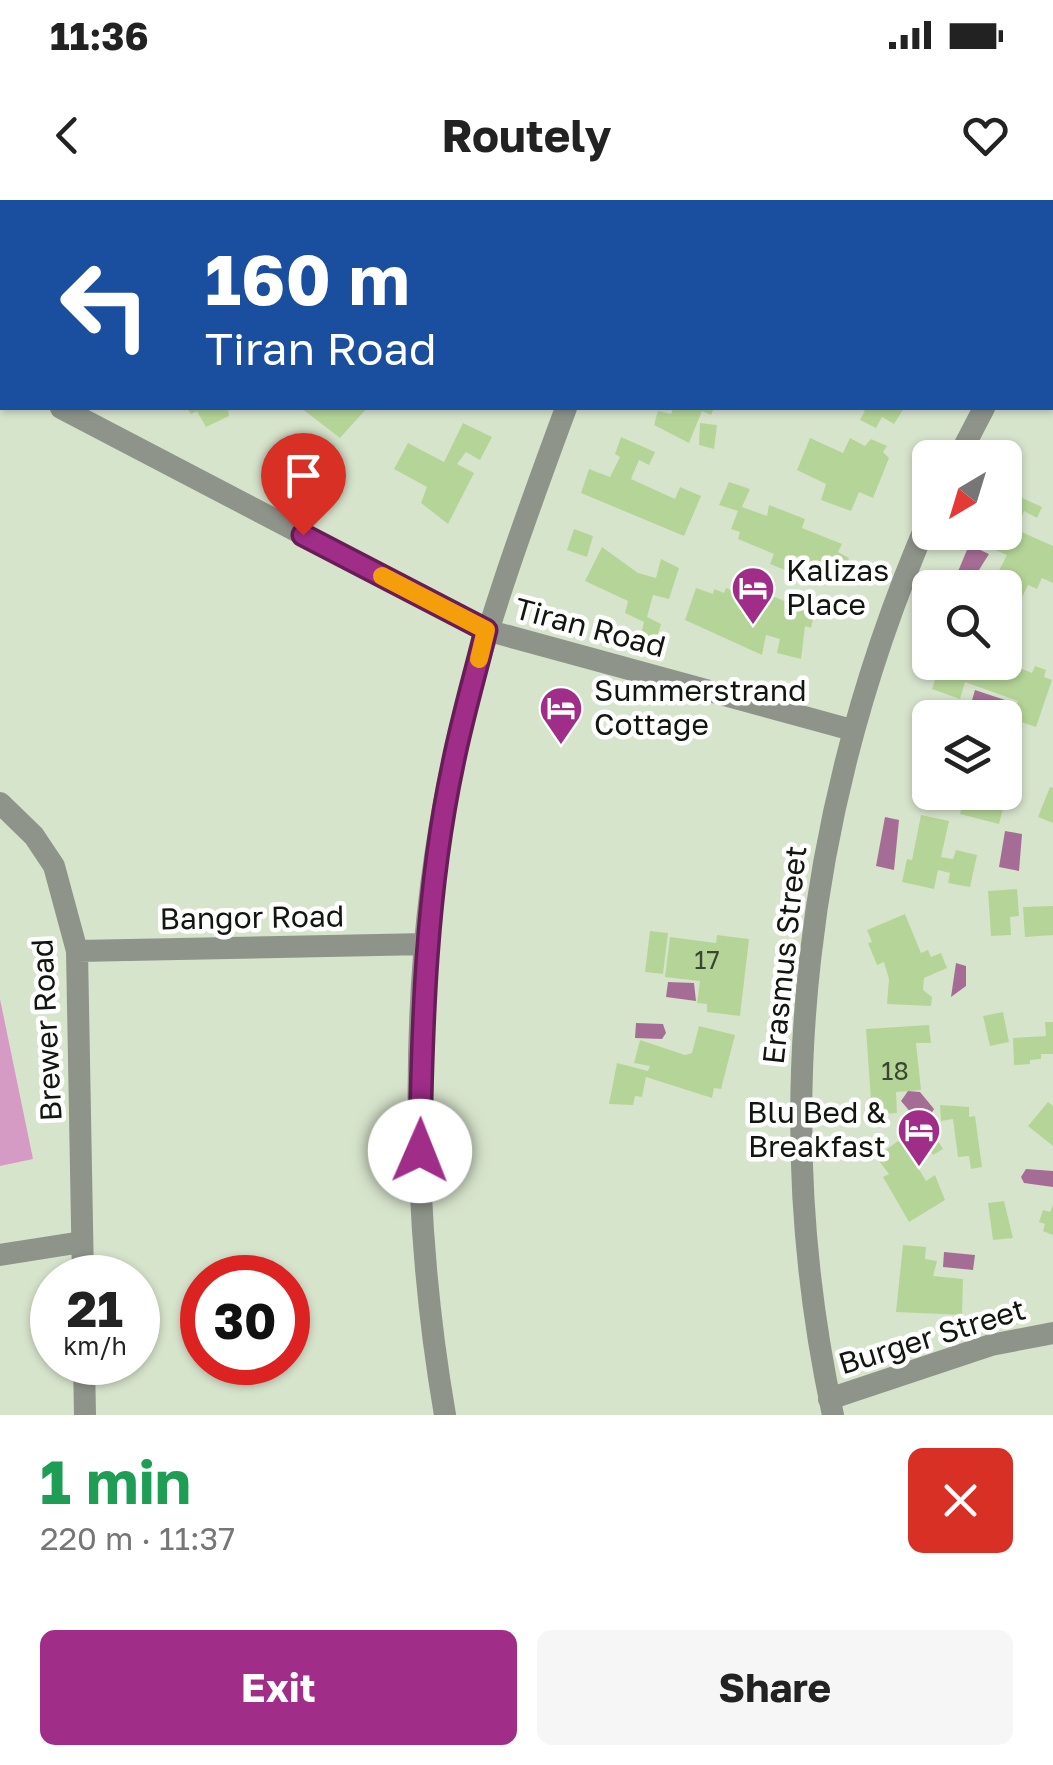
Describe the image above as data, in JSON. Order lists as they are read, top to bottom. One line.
{"streets":{"street":["Tiran Road","Bangor Road","Erasmus Street","Brewer Road","Burger Street"]},"crossings":[["Tiran Road","Erasmus Street"],["Bangor Road","Brewer Road"],["Erasmus Street","Burger Street"]],"places":{"hotel":["Kalizas Place","Summerstrand Cottage","Blu Bed & Breakfast"]},"house_numbers":["17","18"],"north":"bottom left","page":{"status":"11:36","header":"Routely","turn":["160 m","Tiran Road"],"speed":"21 km/h","limit":"30","heading":["1 min","220 m · 11:37"],"buttons":["Exit","Share"]}}
